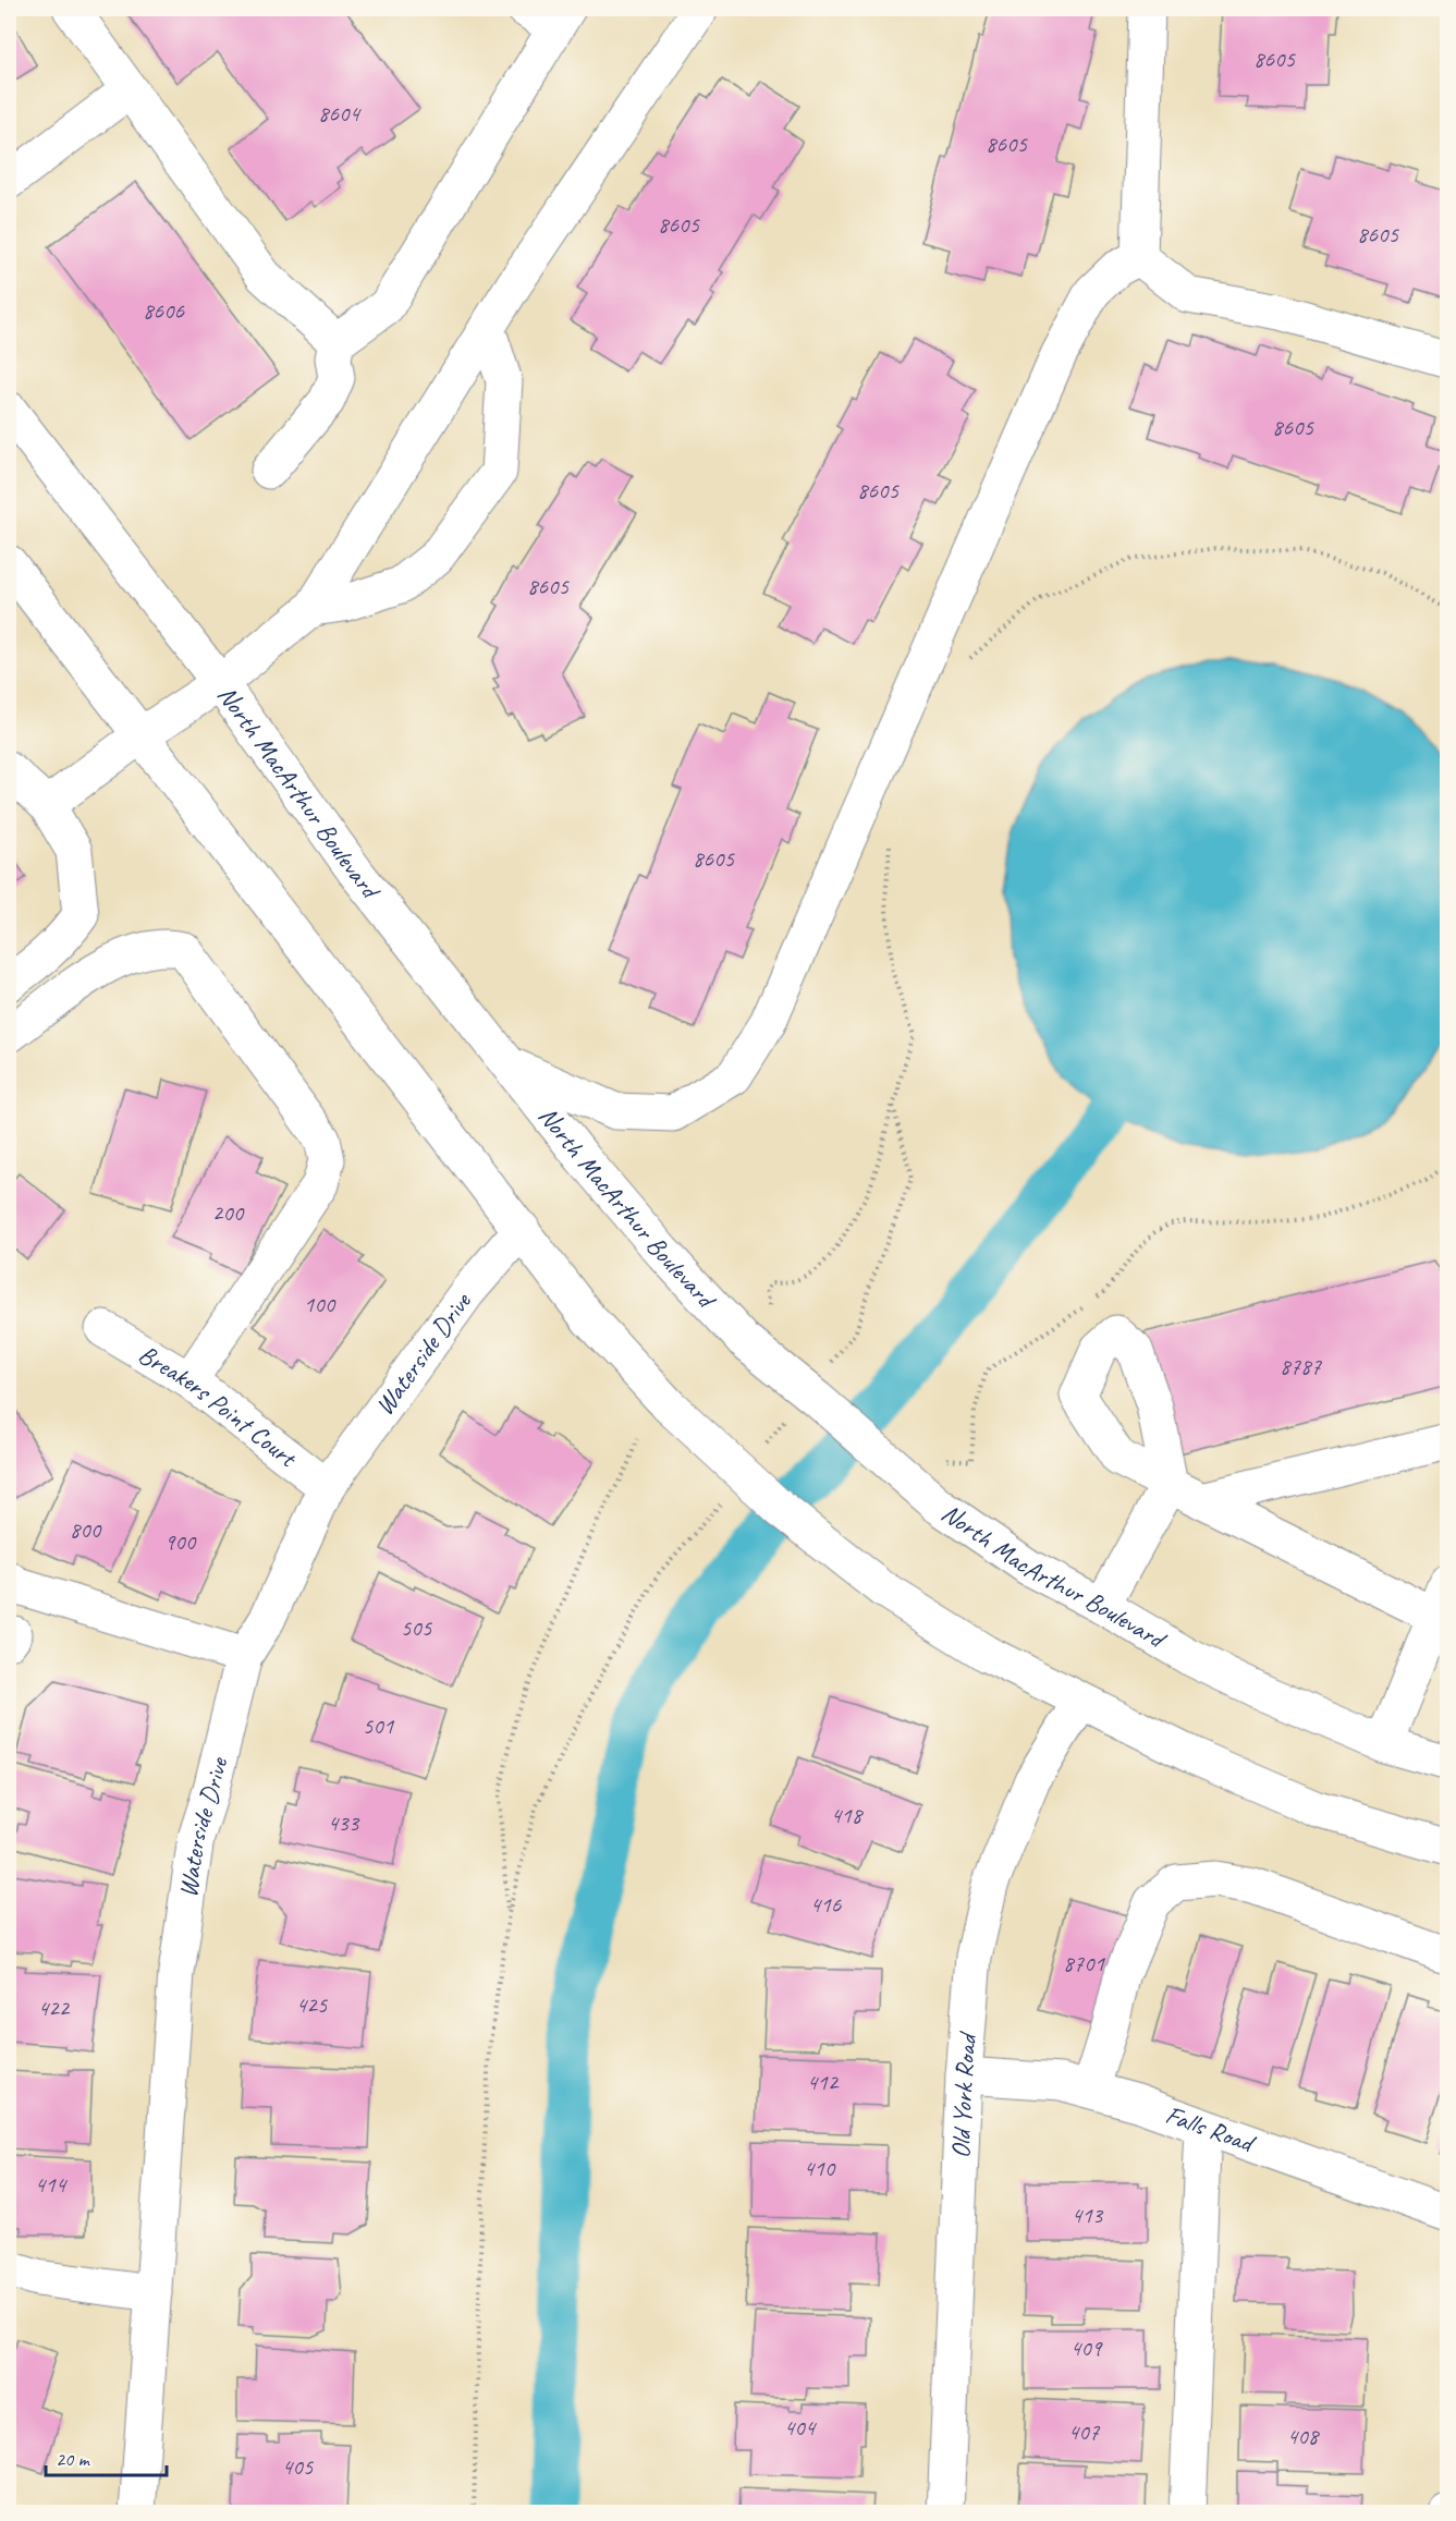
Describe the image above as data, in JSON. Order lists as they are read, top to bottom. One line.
{"streets":{"main road":["North MacArthur Boulevard","Waterside Drive","Breakers Point Court","Old York Road","Falls Road"]},"crossings":[["Waterside Drive","Breakers Point Court"],["Old York Road","Falls Road"]],"house_numbers":["8605","8604","8605","8605","8605","8606","8605","8605","8605","8605","200","100","8787","800","900","505","501","418","433","416","8701","425","422","412","410","414","413","409","404","407","408","405"],"scale_bar":"20 m"}
